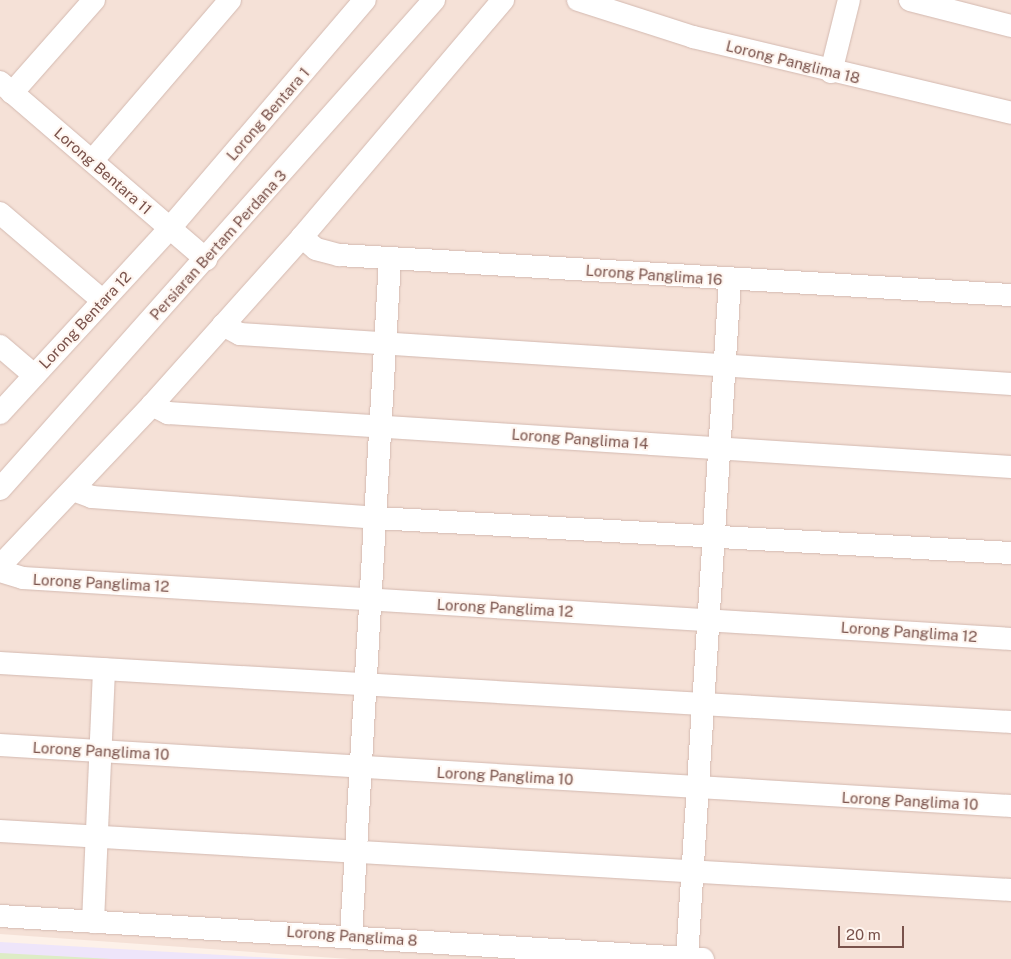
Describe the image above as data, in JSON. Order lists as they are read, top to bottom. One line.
{"streets":{"street":["Lorong Panglima 18","Lorong Bentara 1","Lorong Bentara 11","Persiaran Bertam Perdana 3","Lorong Panglima 16","Lorong Bentara 12","Lorong Panglima 14","Lorong Panglima 12","Lorong Panglima 10","Lorong Panglima 8"]},"crossings":[["Lorong Bentara 1","Lorong Bentara 11"],["Lorong Bentara 1","Lorong Bentara 12"],["Lorong Bentara 11","Persiaran Bertam Perdana 3"],["Lorong Bentara 11","Lorong Bentara 12"]],"scale_bar":"20 m"}
